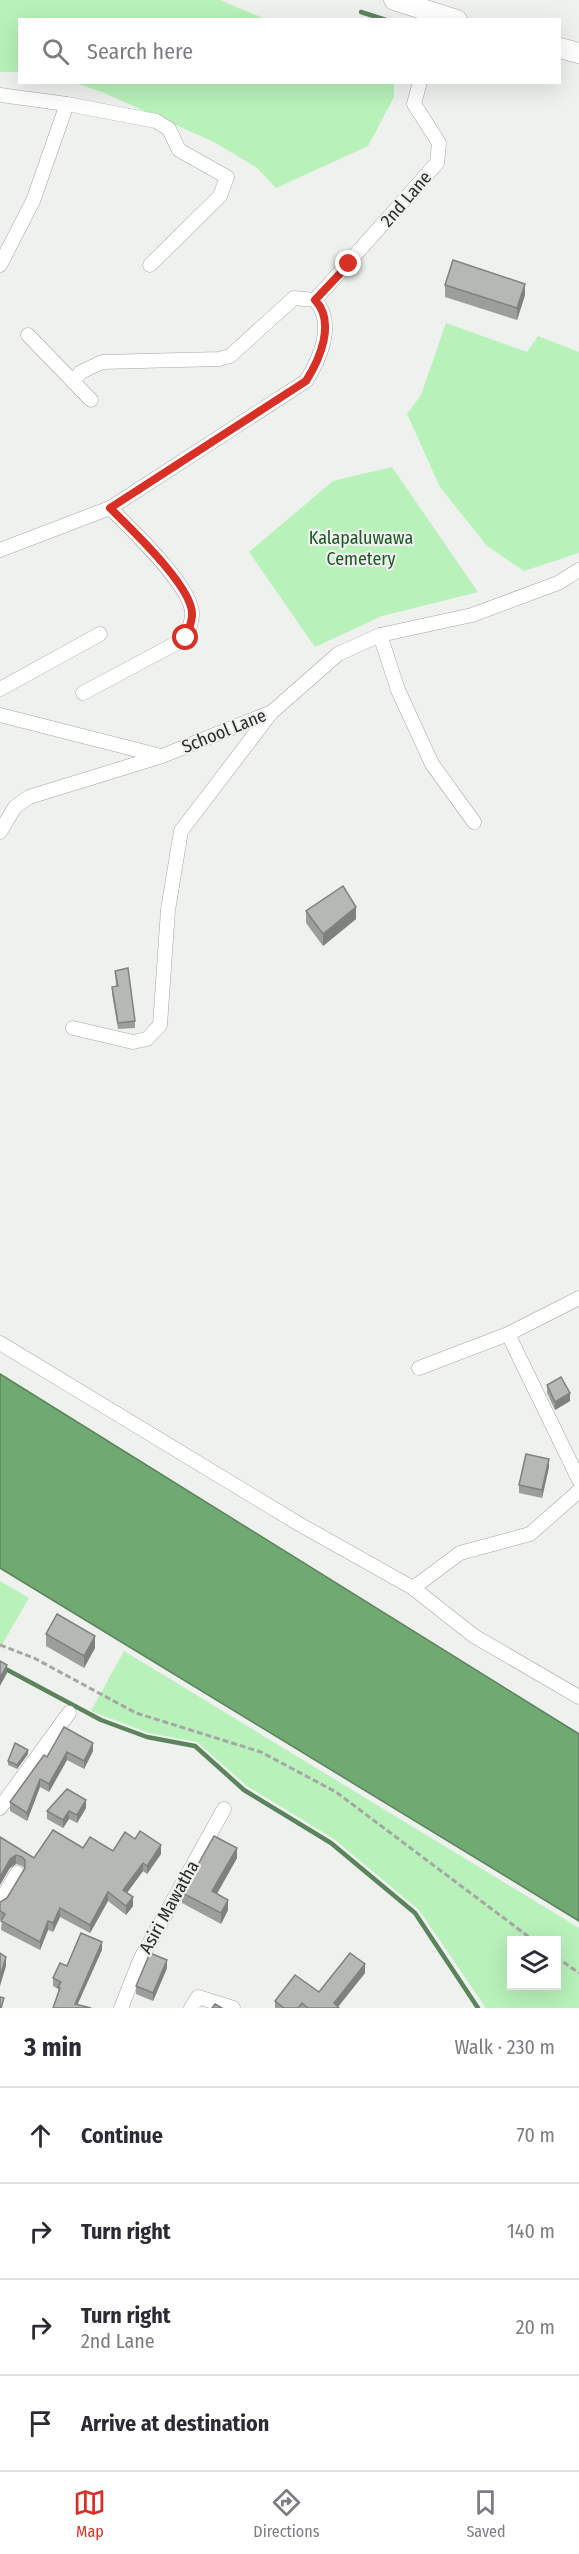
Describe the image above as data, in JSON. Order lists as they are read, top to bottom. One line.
{"streets":{"street":["2nd Lane","School Lane","Asiri Mawatha"]},"parks":["Kalapaluwawa Cemetery"],"page":{"search":"Search here","heading":["3 min","Walk · 230 m"],"list":[["Continue","70 m"],["Turn right","140 m"],["Turn right","2nd Lane","20 m"],"Arrive at destination"],"nav":["Map","Directions","Saved"]}}
